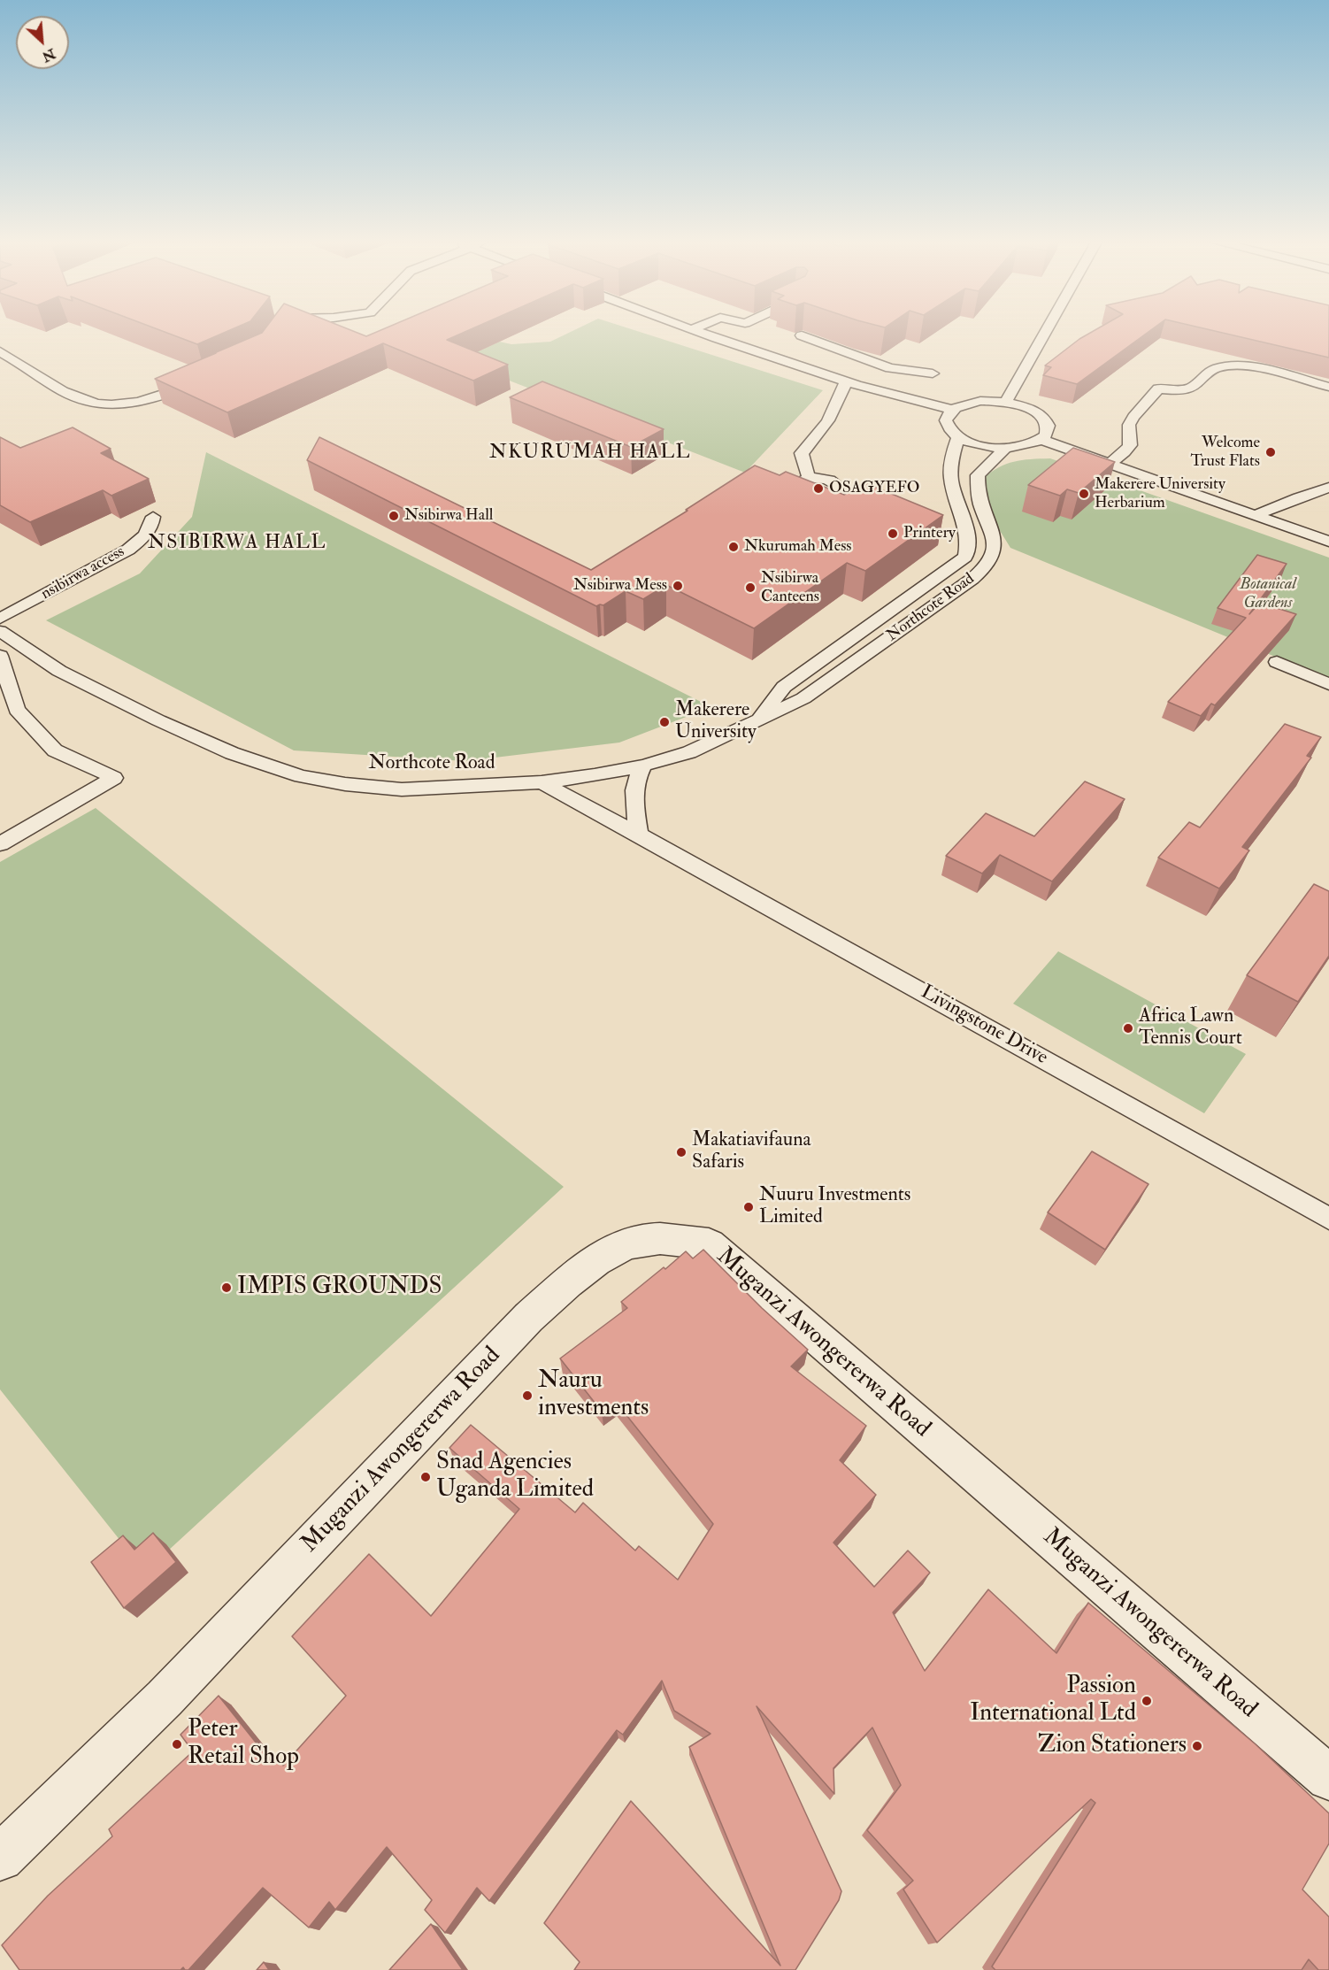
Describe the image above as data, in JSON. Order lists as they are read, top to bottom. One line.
{"streets":{"street":["Muganzi Awongererwa Road"],"lane":["nsibirwa access","Northcote Road","Livingstone Drive"]},"crossings":[["Northcote Road","Livingstone Drive"]],"districts":["NKURUMAH HALL","NSIBIRWA HALL"],"parks":["Botanical Gardens"],"places":["Welcome Trust Flats","OSAGYEFO","Makerere University Herbarium","Nsibirwa Hall","Printery","Nkurumah Mess","Nsibirwa Mess","Nsibirwa Canteens","Makerere University","Africa Lawn Tennis Court","Makatiavifauna Safaris","Nuuru Investments Limited","IMPIS GROUNDS","Nauru investments","Snad Agencies Uganda Limited","Passion International Ltd","Peter Retail Shop","Zion Stationers"],"north":"bottom right"}
